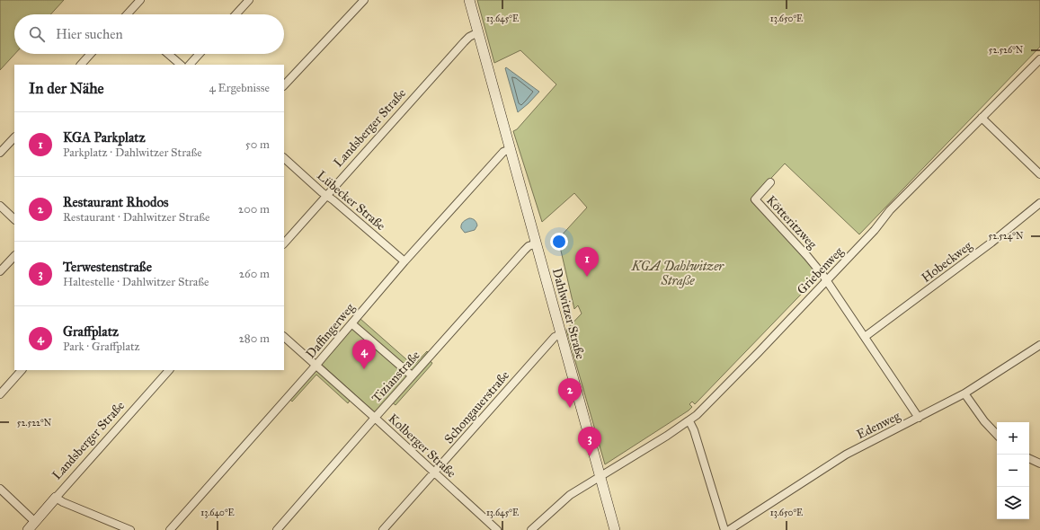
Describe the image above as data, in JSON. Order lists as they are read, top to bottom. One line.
{"streets":{"main road":["Landsberger Straße","Dahlwitzer Straße"],"street":["Lübecker Straße","Kötteritzweg","Hobeckweg","Griebenweg","Daffingerweg","Tizianstraße","Schongauerstraße","Edenweg","Kolberger Straße"]},"crossings":[["Landsberger Straße","Lübecker Straße"],["Landsberger Straße","Dahlwitzer Straße"],["Lübecker Straße","Daffingerweg"],["Kötteritzweg","Hobeckweg"],["Kötteritzweg","Griebenweg"],["Kötteritzweg","Edenweg"],["Griebenweg","Dahlwitzer Straße"],["Dahlwitzer Straße","Daffingerweg"],["Dahlwitzer Straße","Tizianstraße"],["Dahlwitzer Straße","Schongauerstraße"],["Daffingerweg","Kolberger Straße"],["Tizianstraße","Kolberger Straße"],["Schongauerstraße","Kolberger Straße"]],"parks":["KGA Dahlwitzer Straße"],"page":{"search":"Hier suchen","heading":["In der Nähe","4 Ergebnisse"],"list":[{"mark":"1","name":"KGA Parkplatz","note":"Parkplatz · Dahlwitzer Straße","value":"50 m"},{"mark":"2","name":"Restaurant Rhodos","note":"Restaurant · Dahlwitzer Straße","value":"200 m"},{"mark":"3","name":"Terwestenstraße","note":"Haltestelle · Dahlwitzer Straße","value":"260 m"},{"mark":"4","name":"Graffplatz","note":"Park · Graffplatz","value":"280 m"}],"pins":["1","4","2","3"],"map_buttons":["+","−"]},"coordinates":["13.645°E","13.650°E","52.526°N","52.524°N","52.522°N","13.640°E"]}
